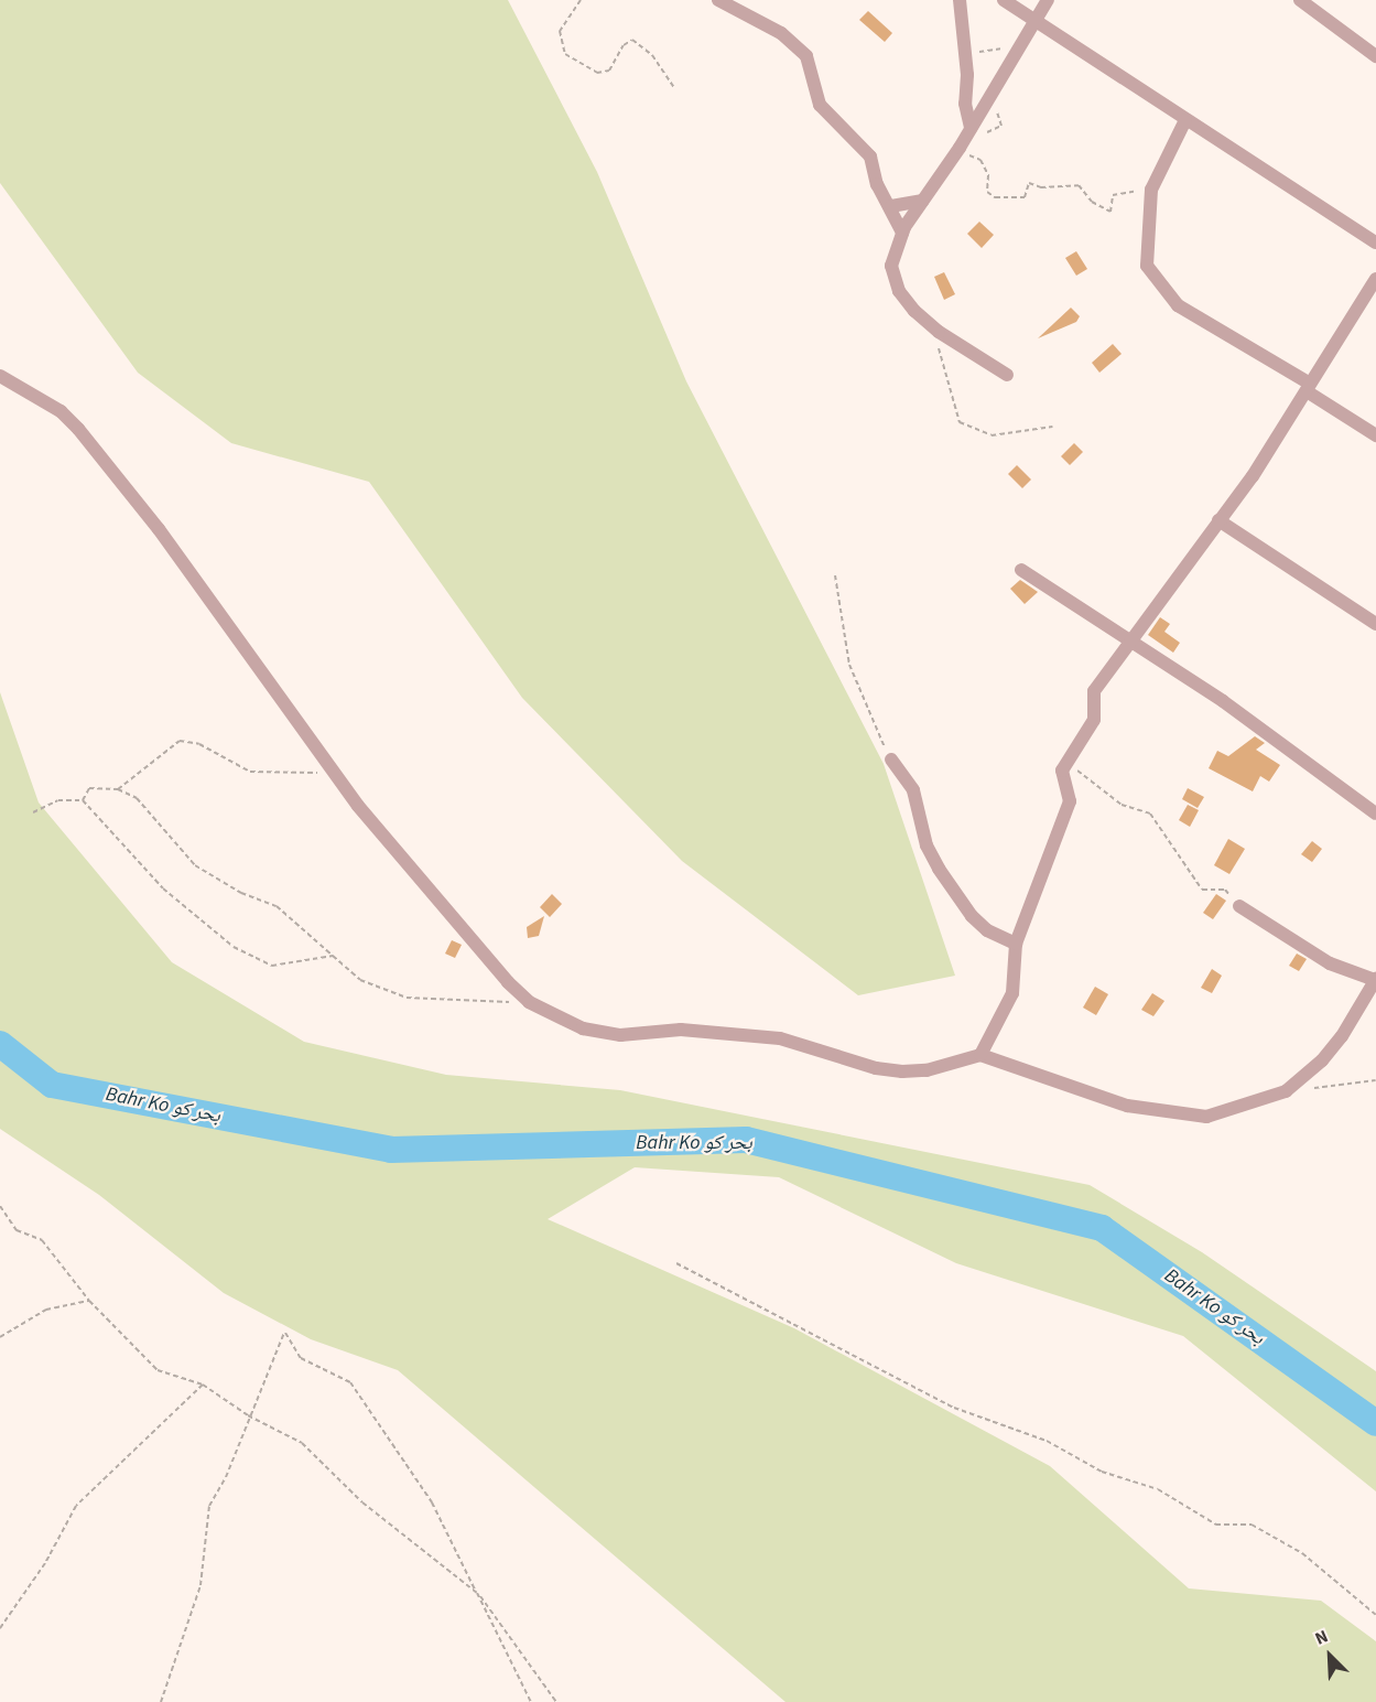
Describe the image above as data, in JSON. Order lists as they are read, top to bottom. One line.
{"water":["Bahr Ko بحر كو"],"north":"top left"}
